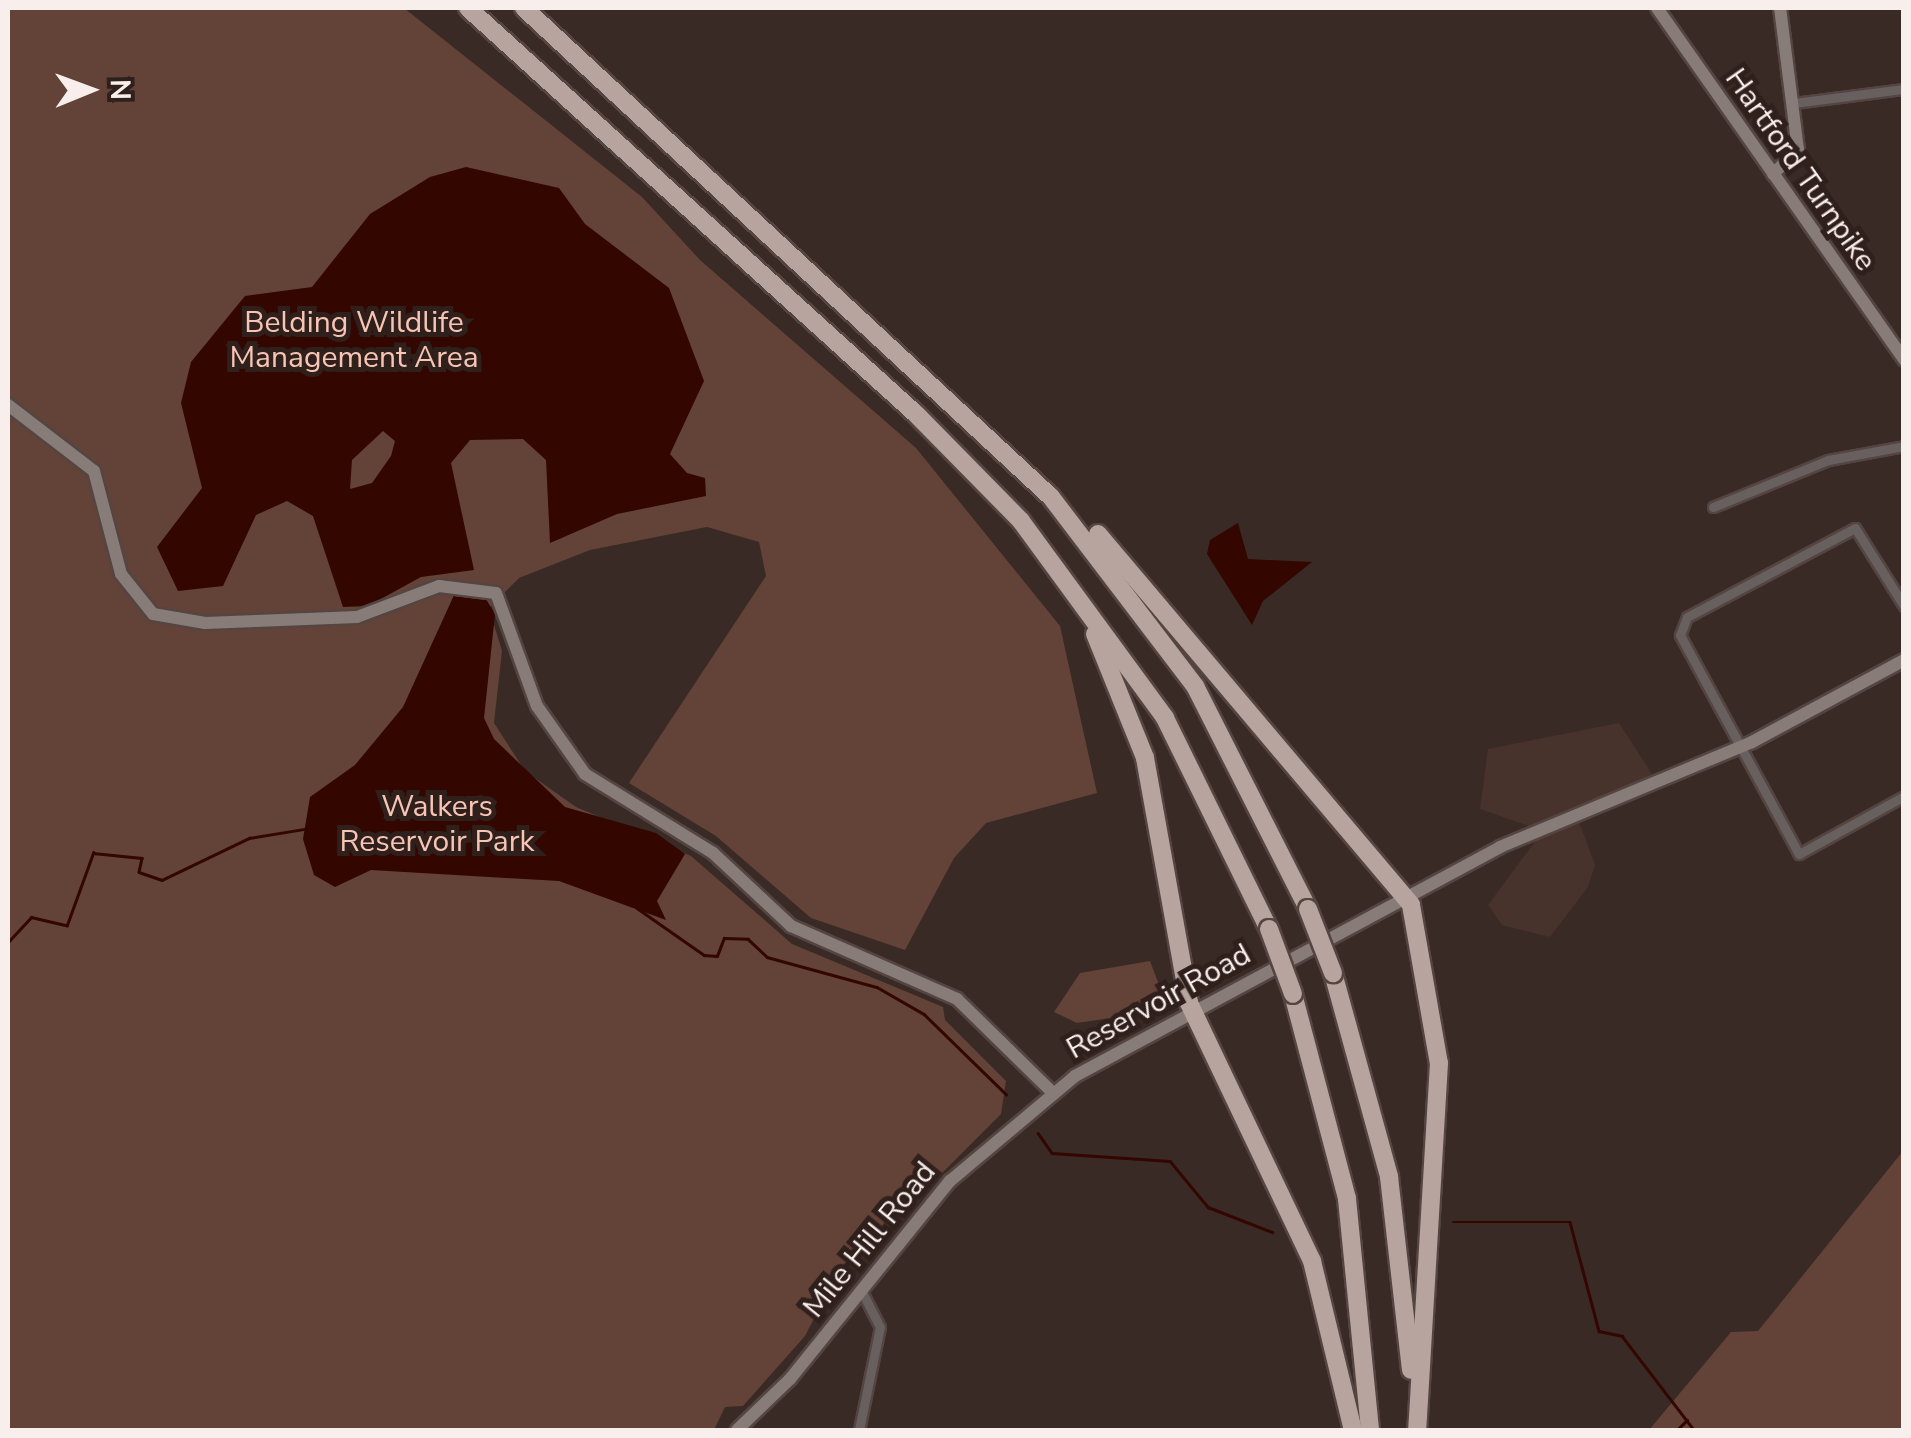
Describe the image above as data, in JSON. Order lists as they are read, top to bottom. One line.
{"streets":{"main road":["Hartford Turnpike","Reservoir Road","Mile Hill Road"]},"crossings":[["Reservoir Road","Mile Hill Road"]],"parks":["Belding Wildlife Management Area","Walkers Reservoir Park"],"north":"right"}
